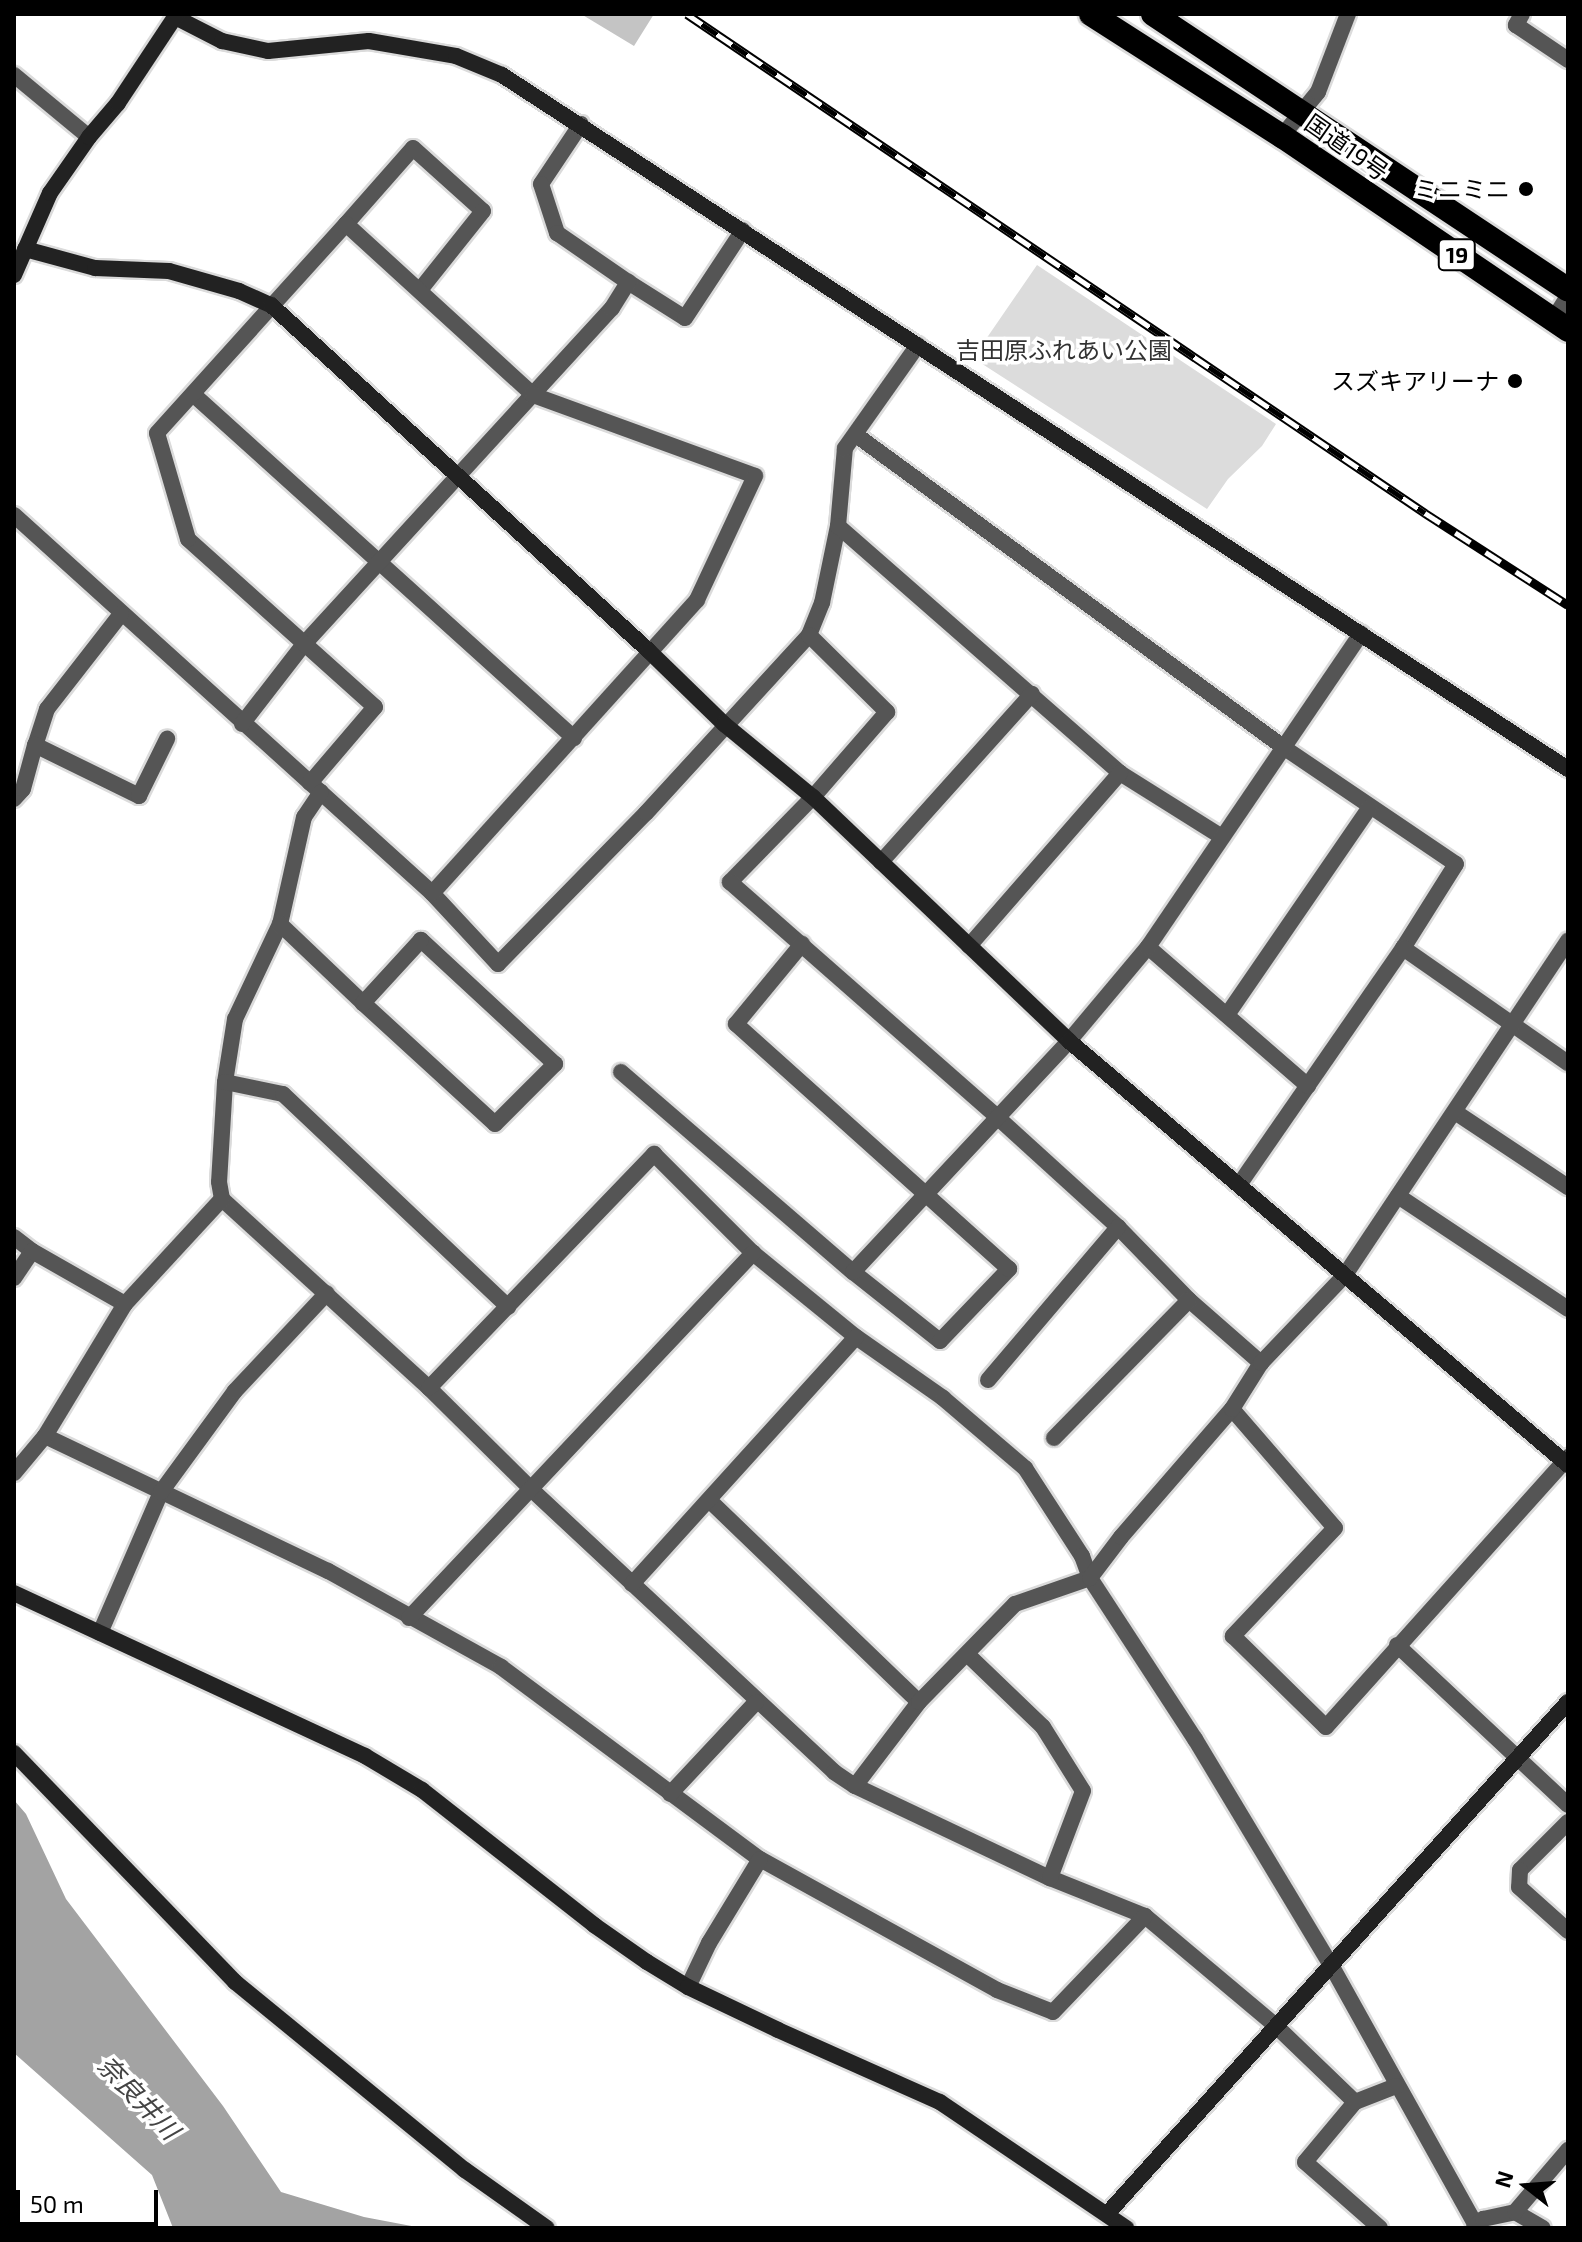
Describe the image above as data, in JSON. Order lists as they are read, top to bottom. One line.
{"streets":{"highway":["国道19号","19"]},"water":["奈良井川"],"parks":["吉田原ふれあい公園"],"places":["ミニミニ","スズキアリーナ"],"scale_bar":"50 m","north":"left"}
